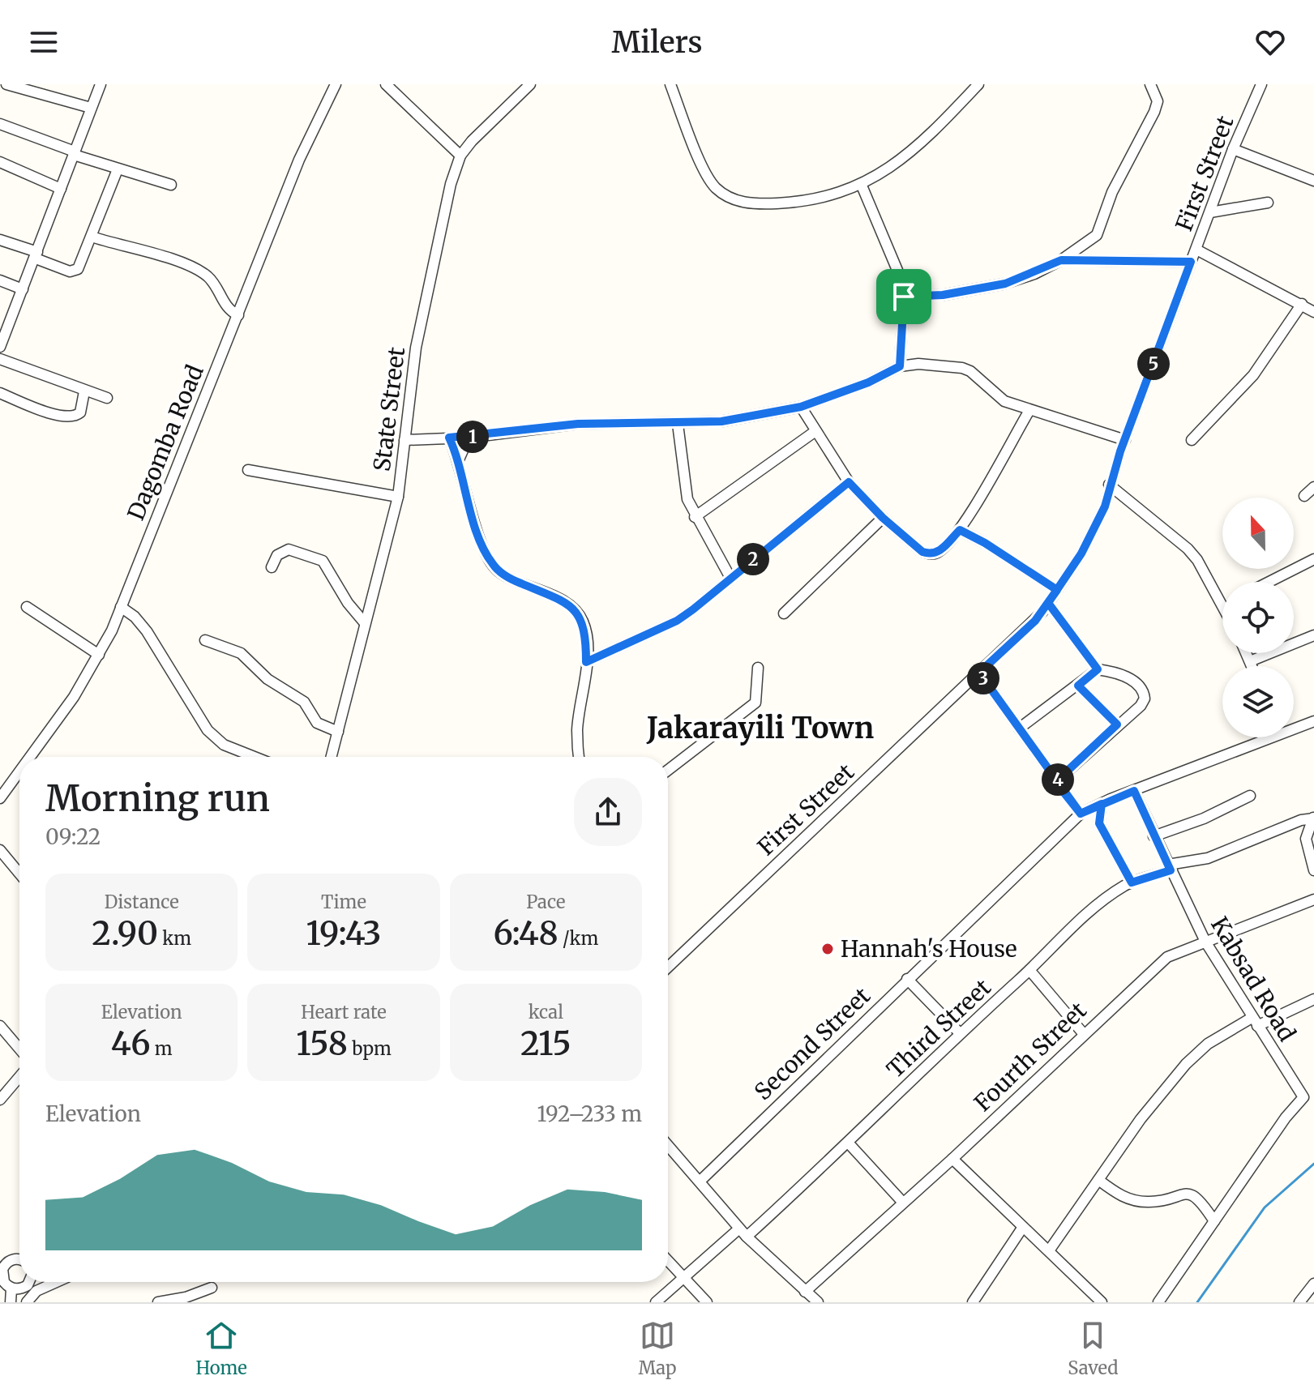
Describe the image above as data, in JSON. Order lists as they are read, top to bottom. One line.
{"streets":{"street":["First Street","State Street","Dagomba Road","Kabsad Road","Third Street","Second Street","Fourth Street"]},"crossings":[["Kabsad Road","Third Street"],["Kabsad Road","Second Street"],["Kabsad Road","Fourth Street"]],"districts":["Jakarayili Town"],"places":["Hannah's House"],"north":"top","page":{"header":"Milers","pins":["5","1","2","3","4"],"heading":["Morning run","09:22"],"stats":[["Distance","2.90 km"],["Time","19:43"],["Pace","6:48 /km"],["Elevation","46 m"],["Heart rate","158 bpm"],["kcal","215"]],"chart":["Elevation","192–233 m"],"tabs":["Home","Map","Saved"]}}
